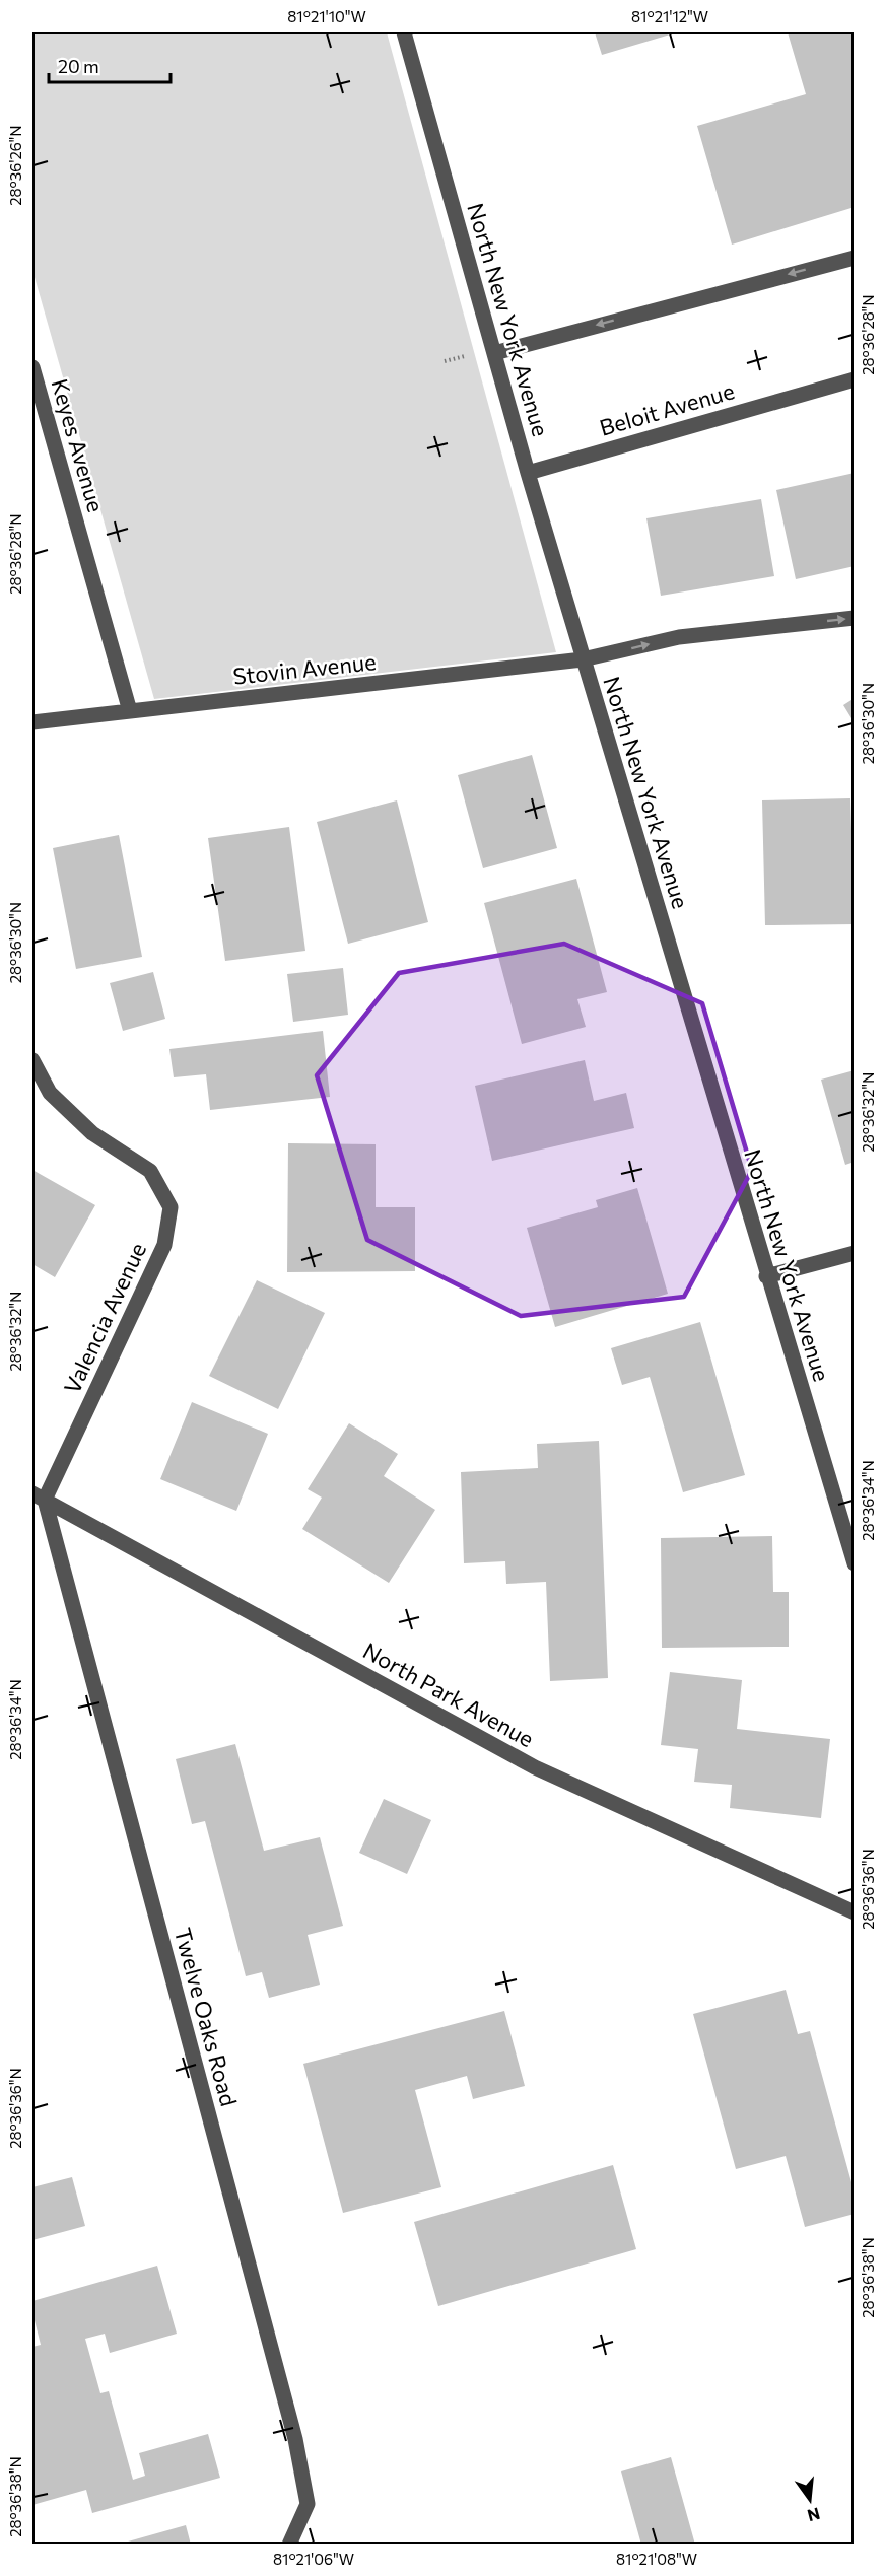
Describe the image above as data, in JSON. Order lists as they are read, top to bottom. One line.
{"streets":{"street":["North New York Avenue","Beloit Avenue","Keyes Avenue","Stovin Avenue","Valencia Avenue","North Park Avenue","Twelve Oaks Road"]},"crossings":[["North New York Avenue","Beloit Avenue"],["North New York Avenue","Stovin Avenue"],["Keyes Avenue","Stovin Avenue"],["Valencia Avenue","North Park Avenue"],["Valencia Avenue","Twelve Oaks Road"],["North Park Avenue","Twelve Oaks Road"]],"scale_bar":"20 m","north":"bottom","coordinates":["81°21'10\"W","81°21'12\"W","28°36'26\"N","28°36'28\"N","28°36'30\"N","28°36'32\"N","28°36'34\"N","28°36'36\"N","28°36'38\"N","81°21'06\"W","81°21'08\"W"]}
